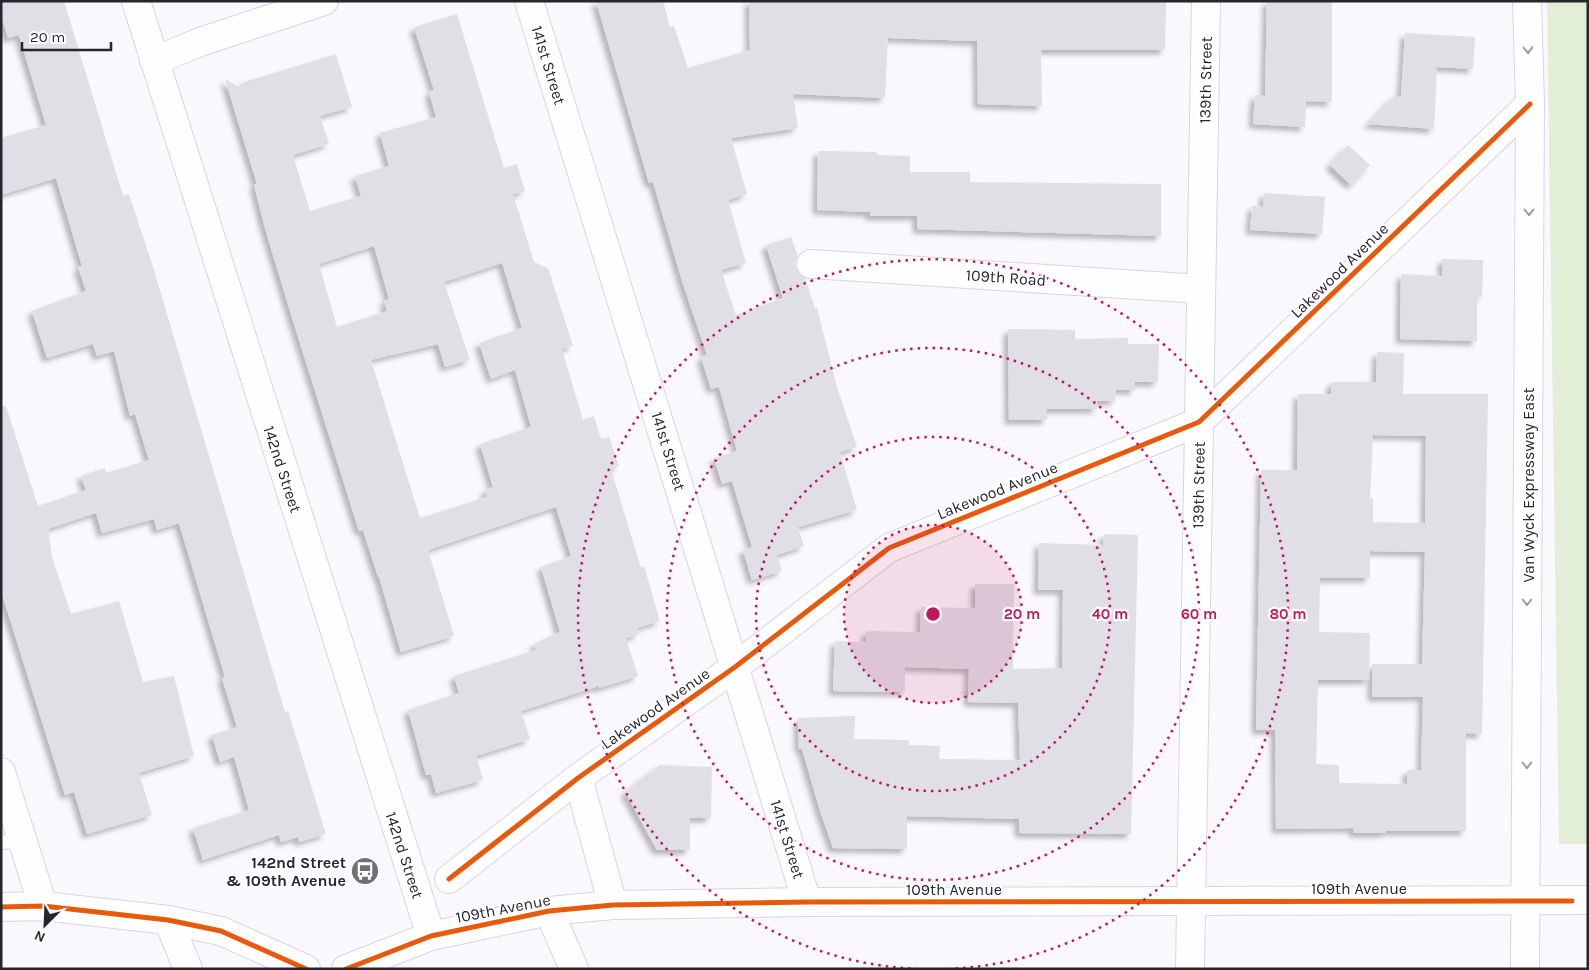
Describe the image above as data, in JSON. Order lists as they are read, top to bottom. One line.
{"streets":{"street":["141st Street","139th Street","Lakewood Avenue","109th Road","142nd Street","Van Wyck Expressway East","109th Avenue"]},"crossings":[["141st Street","Lakewood Avenue"],["141st Street","109th Avenue"],["139th Street","Lakewood Avenue"],["139th Street","109th Road"],["139th Street","109th Avenue"],["Lakewood Avenue","Van Wyck Expressway East"],["142nd Street","109th Avenue"],["Van Wyck Expressway East","109th Avenue"]],"one_way":["Van Wyck Expressway East"],"places":{"bus stop":["142nd Street & 109th Avenue"]},"scale_bar":"20 m","north":"bottom left","rings":["20 m","40 m","60 m","80 m"]}
